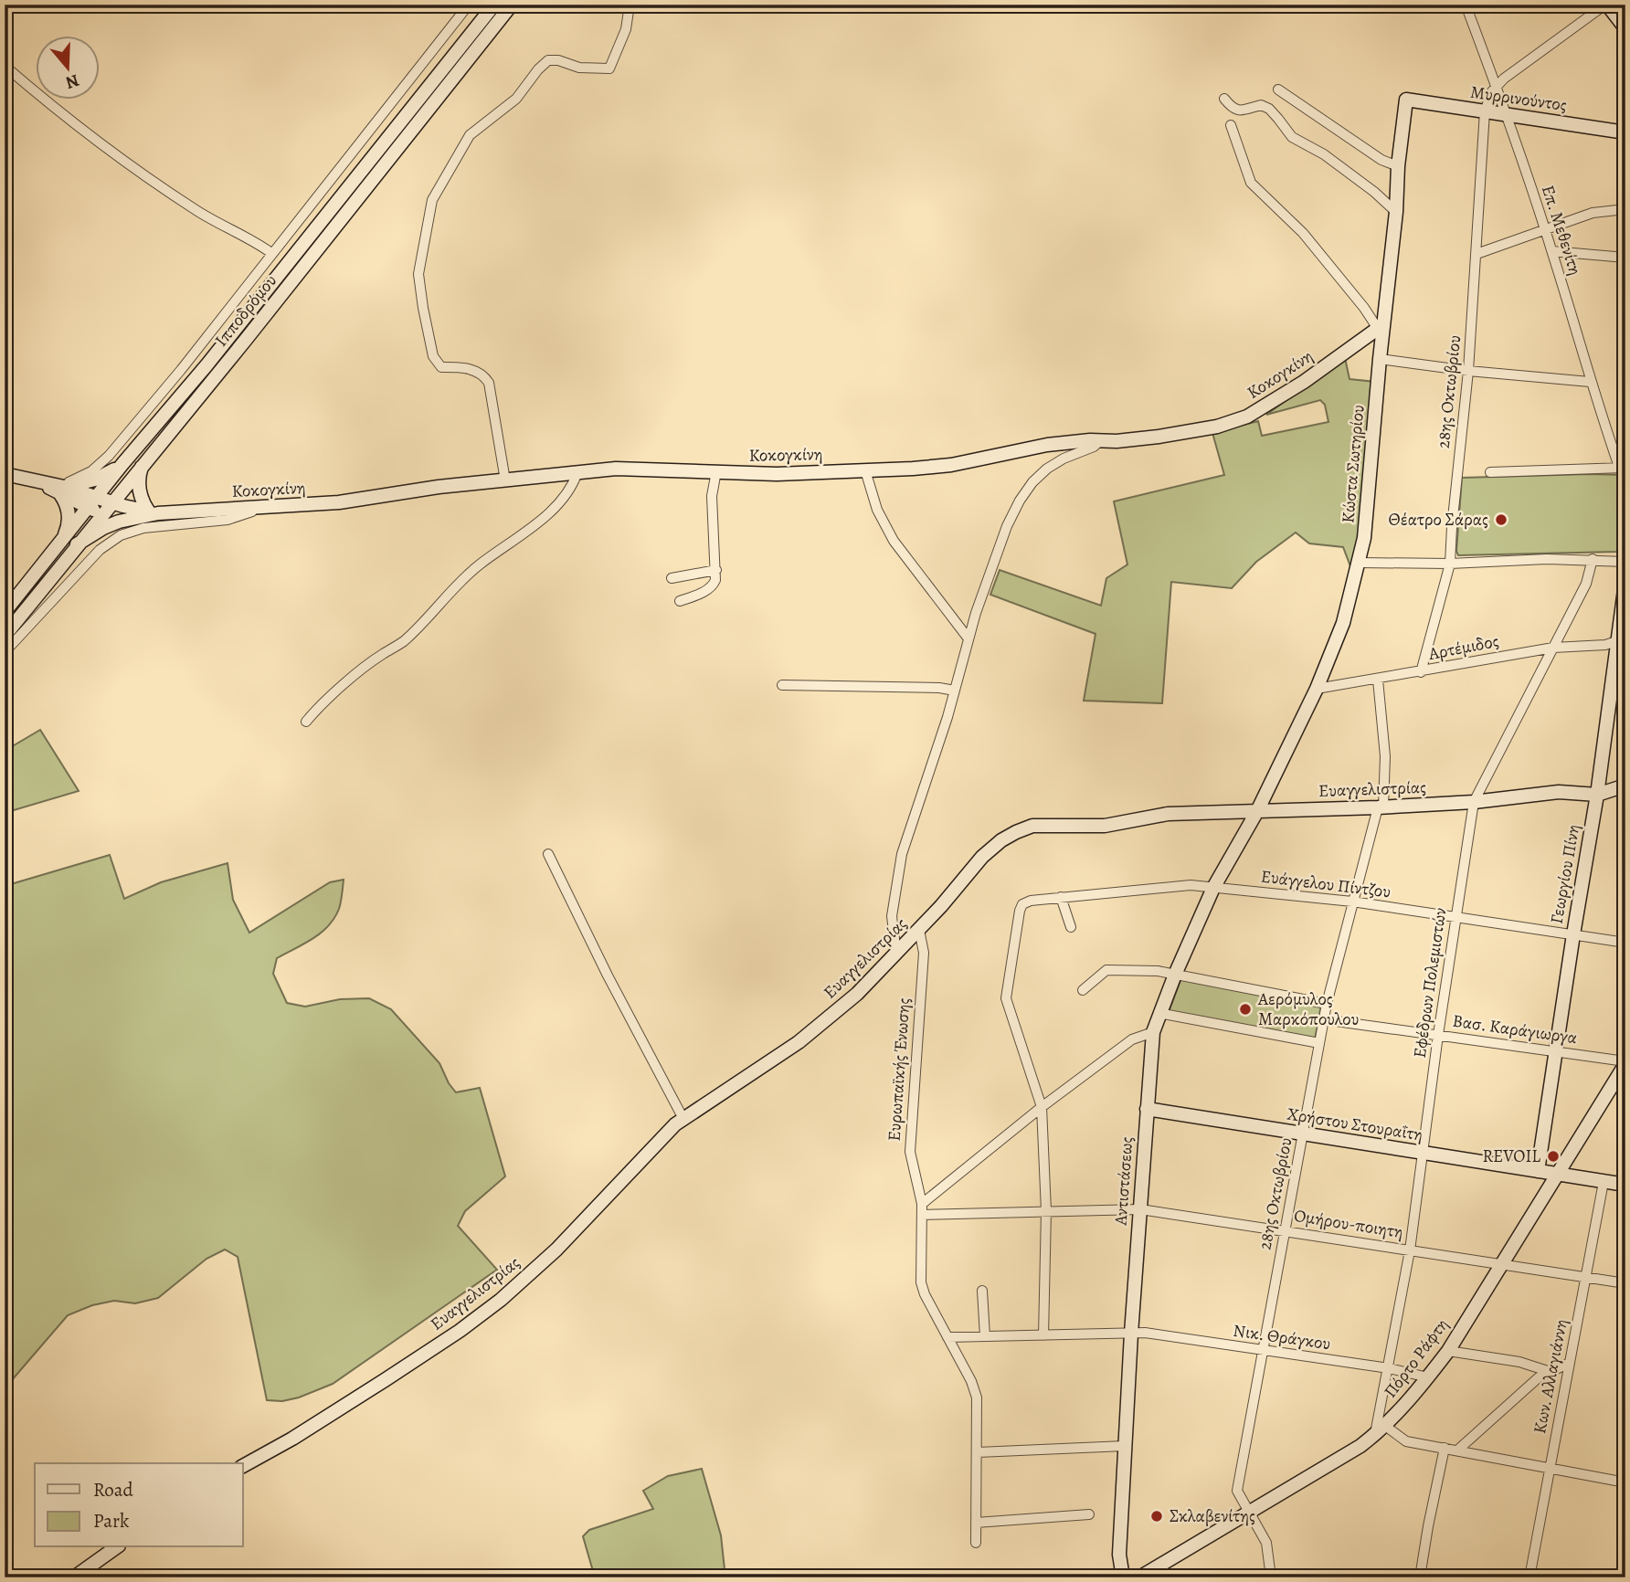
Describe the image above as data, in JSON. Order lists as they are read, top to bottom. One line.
{"streets":{"street":["Μυρρινούντος","Επ. Μεθενίτη","Ιπποδρόμου","Κοκογκίνη","28ης Οκτωβρίου","Κώστα Σωτηρίου","Αρτέμιδος","Ευαγγελιστρίας","Γεωργίου Πίνη","Ευάγγελου Πίντζου","Εφέδρων Πολεμιστών","Βασ. Καράγιωργα","Ευρωπαϊκής Ένωσης","Χρήστου Στουραΐτη","Αντιστάσεως","Ομήρου-ποιητη","Νικ. Θράγκου","Πόρτο Ράφτη","Κων. Αλλαγιάννη"]},"crossings":[["Μυρρινούντος","Επ. Μεθενίτη"],["Μυρρινούντος","28ης Οκτωβρίου"],["Μυρρινούντος","Κώστα Σωτηρίου"],["Επ. Μεθενίτη","28ης Οκτωβρίου"],["Κοκογκίνη","Κώστα Σωτηρίου"],["28ης Οκτωβρίου","Αρτέμιδος"],["28ης Οκτωβρίου","Ευαγγελιστρίας"],["28ης Οκτωβρίου","Ευάγγελου Πίντζου"],["28ης Οκτωβρίου","Βασ. Καράγιωργα"],["28ης Οκτωβρίου","Χρήστου Στουραΐτη"],["28ης Οκτωβρίου","Ομήρου-ποιητη"],["28ης Οκτωβρίου","Νικ. Θράγκου"],["28ης Οκτωβρίου","Πόρτο Ράφτη"],["Κώστα Σωτηρίου","Αρτέμιδος"],["Κώστα Σωτηρίου","Ευαγγελιστρίας"],["Κώστα Σωτηρίου","Αντιστάσεως"],["Αρτέμιδος","Γεωργίου Πίνη"],["Αρτέμιδος","Εφέδρων Πολεμιστών"],["Ευαγγελιστρίας","Γεωργίου Πίνη"],["Ευαγγελιστρίας","Εφέδρων Πολεμιστών"],["Ευαγγελιστρίας","Ευρωπαϊκής Ένωσης"],["Ευαγγελιστρίας","Αντιστάσεως"],["Γεωργίου Πίνη","Ευάγγελου Πίντζου"],["Γεωργίου Πίνη","Βασ. Καράγιωργα"],["Γεωργίου Πίνη","Χρήστου Στουραΐτη"],["Ευάγγελου Πίντζου","Εφέδρων Πολεμιστών"],["Ευάγγελου Πίντζου","Αντιστάσεως"],["Εφέδρων Πολεμιστών","Βασ. Καράγιωργα"],["Εφέδρων Πολεμιστών","Χρήστου Στουραΐτη"],["Εφέδρων Πολεμιστών","Ομήρου-ποιητη"],["Εφέδρων Πολεμιστών","Νικ. Θράγκου"],["Εφέδρων Πολεμιστών","Πόρτο Ράφτη"],["Βασ. Καράγιωργα","Πόρτο Ράφτη"],["Ευρωπαϊκής Ένωσης","Ομήρου-ποιητη"],["Ευρωπαϊκής Ένωσης","Νικ. Θράγκου"],["Χρήστου Στουραΐτη","Αντιστάσεως"],["Χρήστου Στουραΐτη","Πόρτο Ράφτη"],["Χρήστου Στουραΐτη","Κων. Αλλαγιάννη"],["Αντιστάσεως","Ομήρου-ποιητη"],["Αντιστάσεως","Νικ. Θράγκου"],["Ομήρου-ποιητη","Πόρτο Ράφτη"],["Ομήρου-ποιητη","Κων. Αλλαγιάννη"],["Νικ. Θράγκου","Πόρτο Ράφτη"]],"places":["Θέατρο Σάρας","Αερόμυλος Μαρκόπουλου","REVOIL","Σκλαβενίτης"],"legend":["Road","Park"],"north":"bottom"}
